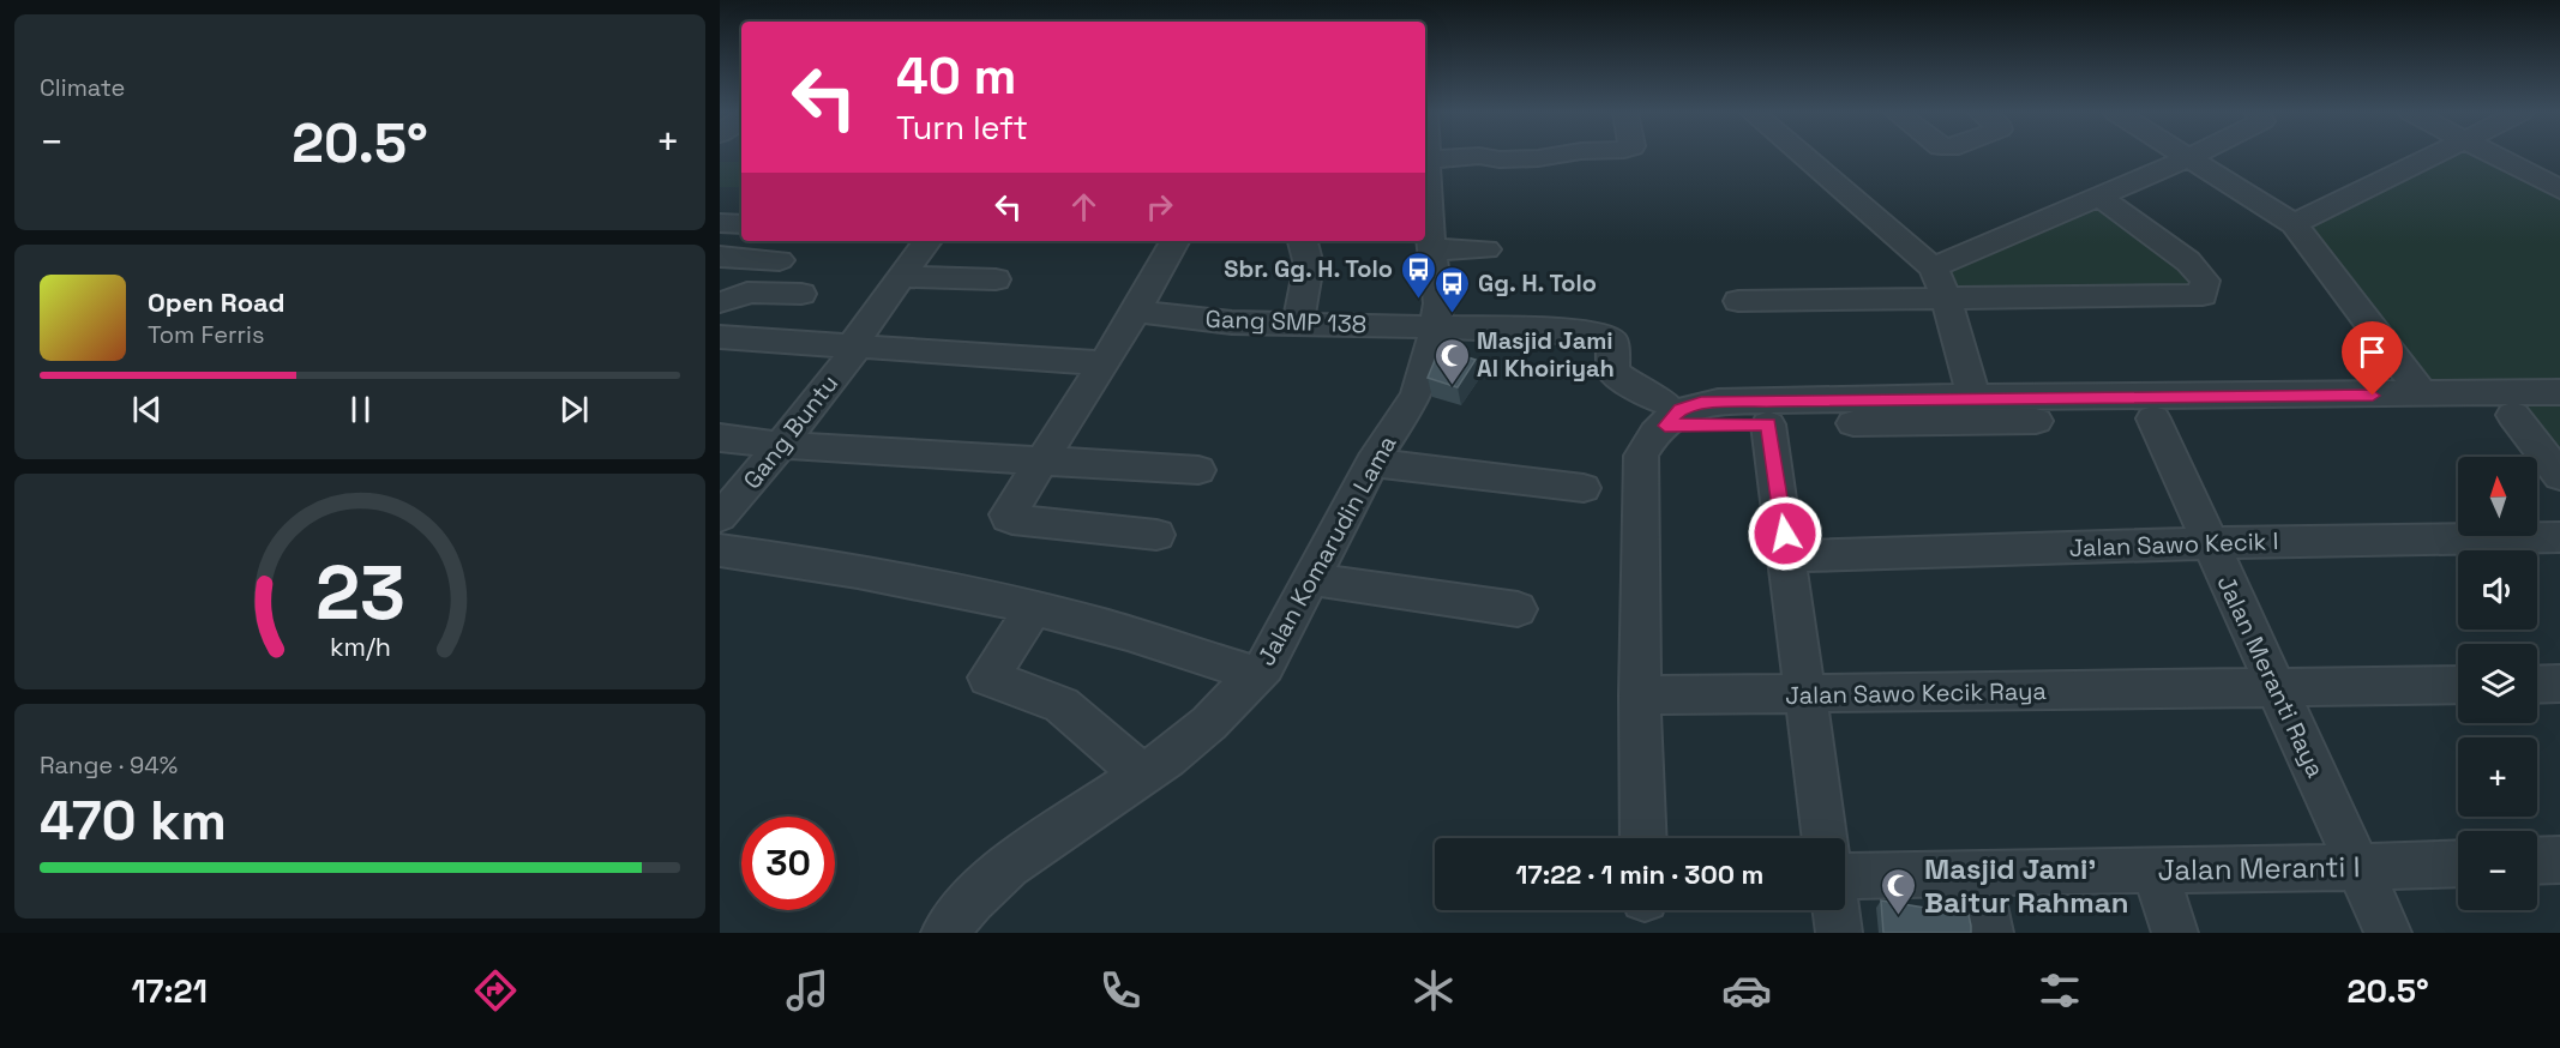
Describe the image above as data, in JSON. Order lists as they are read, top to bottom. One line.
{"streets":{"street":["Gang SMP 138","Gang Buntu","Jalan Sawo Kecik I","Jalan Komarudin Lama","Jalan Meranti Raya","Jalan Sawo Kecik Raya","Jalan Meranti I"]},"crossings":[["Gang SMP 138","Jalan Komarudin Lama"],["Jalan Sawo Kecik I","Jalan Meranti Raya"],["Jalan Meranti Raya","Jalan Sawo Kecik Raya"],["Jalan Meranti Raya","Jalan Meranti I"]],"places":{"bus stop":["Sbr. Gg. H. Tolo","Gg. H. Tolo"],"mosque":["Masjid Jami Al Khoiriyah","Masjid Jami' Baitur Rahman"]},"north":"top","page":{"tile":["Climate",["Range · 94%","470 km"]],"turn":["40 m","Turn left"],"heat":["−","20.5°","+"],"song":["Open Road","Tom Ferris"],"map_buttons":["+","−"],"limit":"30","trip":"17:22 · 1 min · 300 m","tabs":["17:21","20.5°"],"gauge":["23","km/h"]}}
